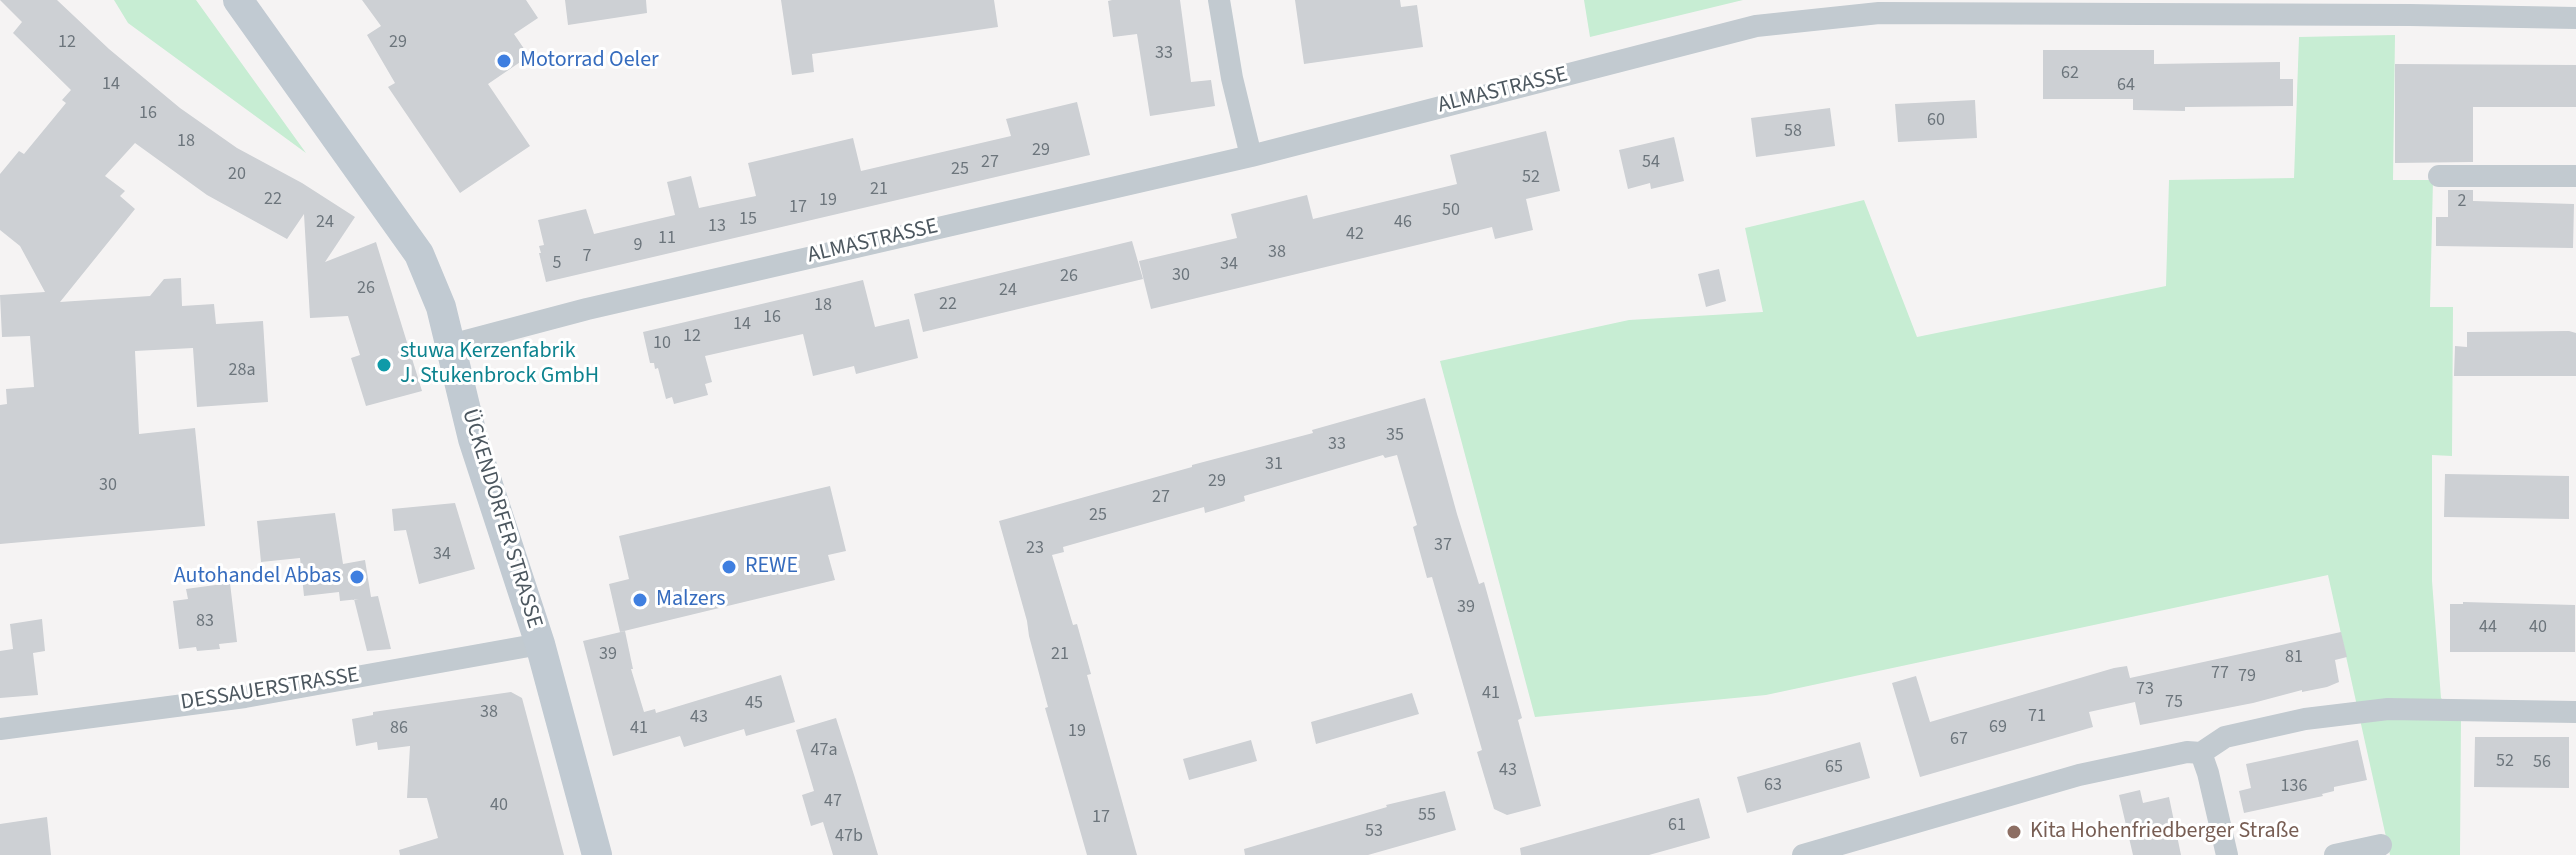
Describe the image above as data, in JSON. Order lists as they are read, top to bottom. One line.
{"streets":{"main road":["ÜCKENDORFER STRASSE"],"street":["ALMASTRASSE","DESSAUERSTRASSE"]},"crossings":[["ALMASTRASSE","ÜCKENDORFER STRASSE"],["ÜCKENDORFER STRASSE","DESSAUERSTRASSE"]],"places":["Motorrad Oeler","stuwa Kerzenfabrik J. Stukenbrock GmbH","REWE","Autohandel Abbas","Malzers","Kita Hohenfriedberger Straße"],"house_numbers":["12","29","33","62","14","64","16","60","58","18","29","27","54","25","20","52","21","22","19","2","17","50","15","24","46","13","42","11","9","38","7","5","34","30","26","26","24","22","18","16","14","12","10","28a","35","33","31","29","30","27","25","37","23","34","39","83","44","40","39","21","81","77","79","73","41","75","45","38","71","43","69","86","41","19","67","47a","52","56","65","43","63","136","47","40","55","17","61","53","47b"]}
